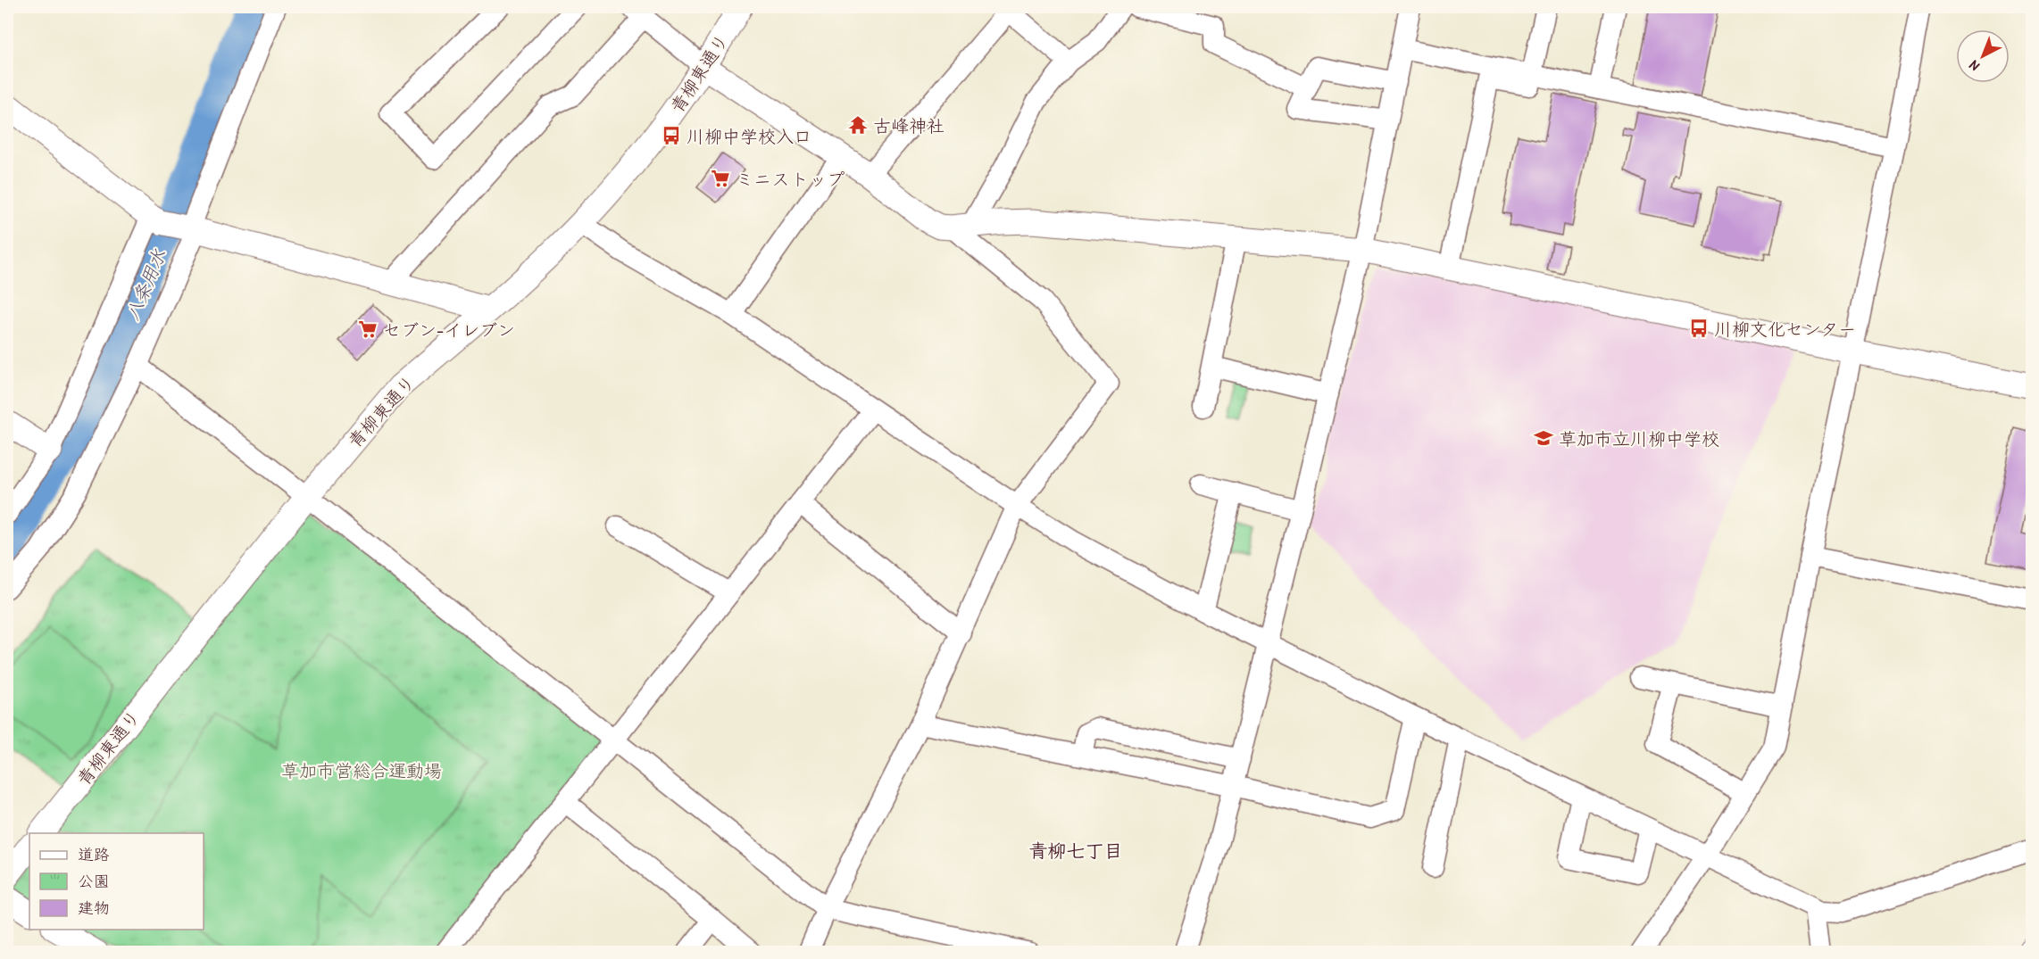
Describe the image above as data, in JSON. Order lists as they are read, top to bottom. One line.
{"streets":{"street":["青柳東通り"]},"districts":["青柳七丁目"],"water":["八条用水"],"parks":["草加市営総合運動場"],"places":{"temple":["古峰神社"],"bus stop":["川柳中学校入口","川柳文化センター"],"supermarket":["ミニストップ","セブン-イレブン"],"school or university":["草加市立川柳中学校"]},"legend":["道路","公園","建物"],"north":"bottom left"}
